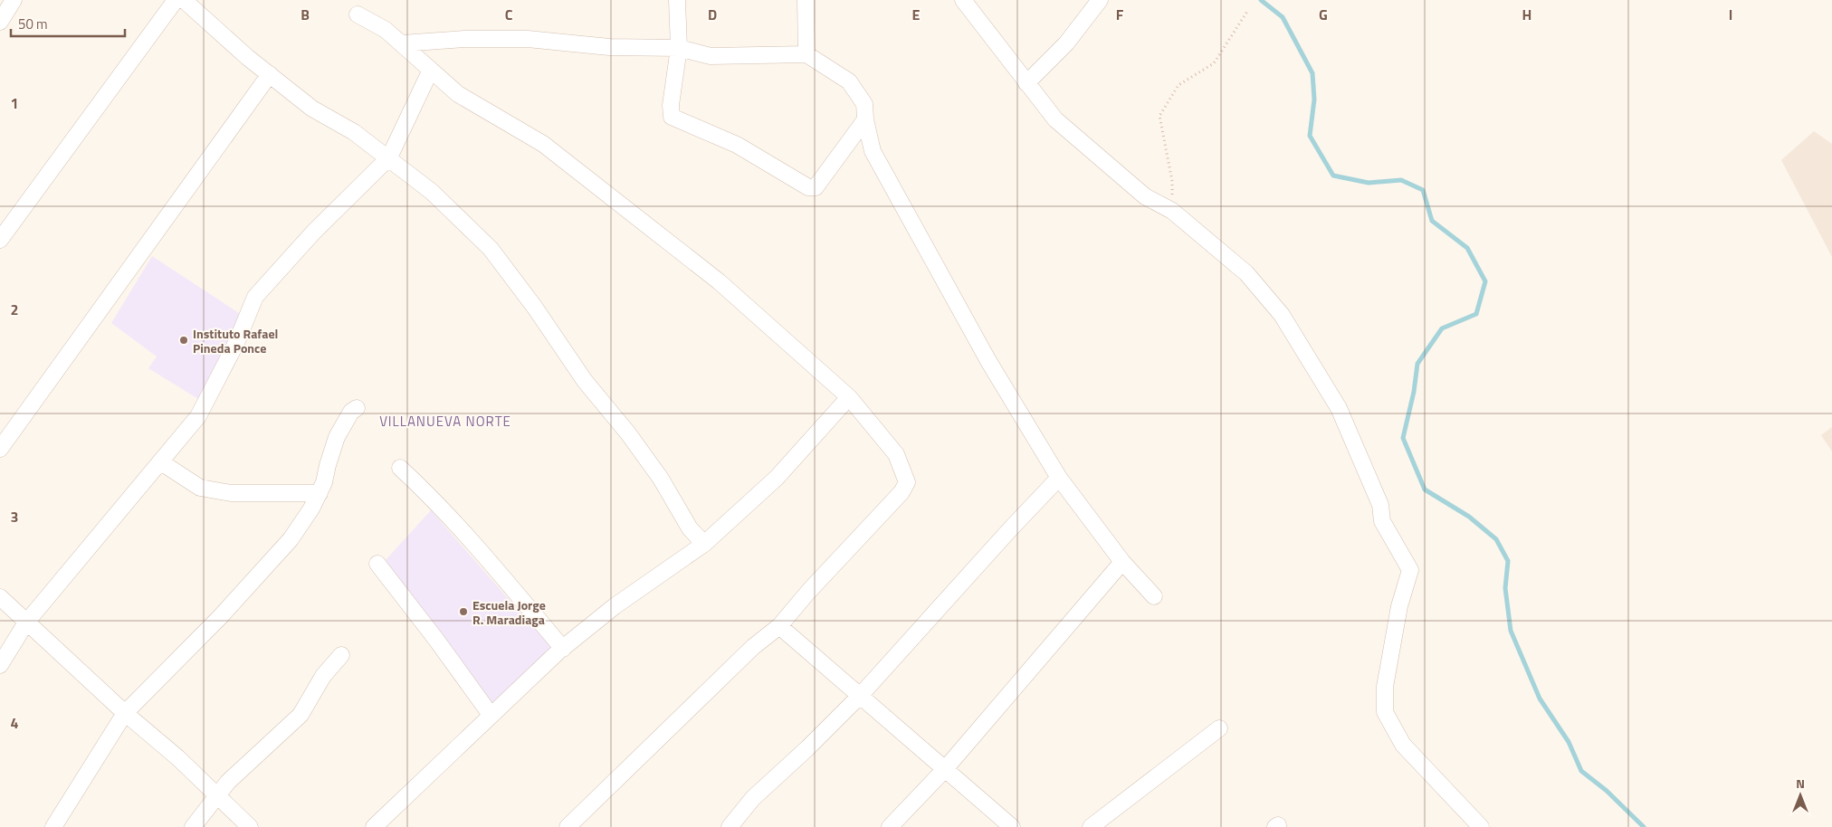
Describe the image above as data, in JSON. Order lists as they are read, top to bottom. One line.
{"districts":["VILLANUEVA NORTE"],"places":["Instituto Rafael Pineda Ponce","Escuela Jorge R. Maradiaga"],"scale_bar":"50 m","north":"top","grid":{"columns":["B","C","D","E","F","G","H","I"],"rows":["1","2","3","4"]}}
